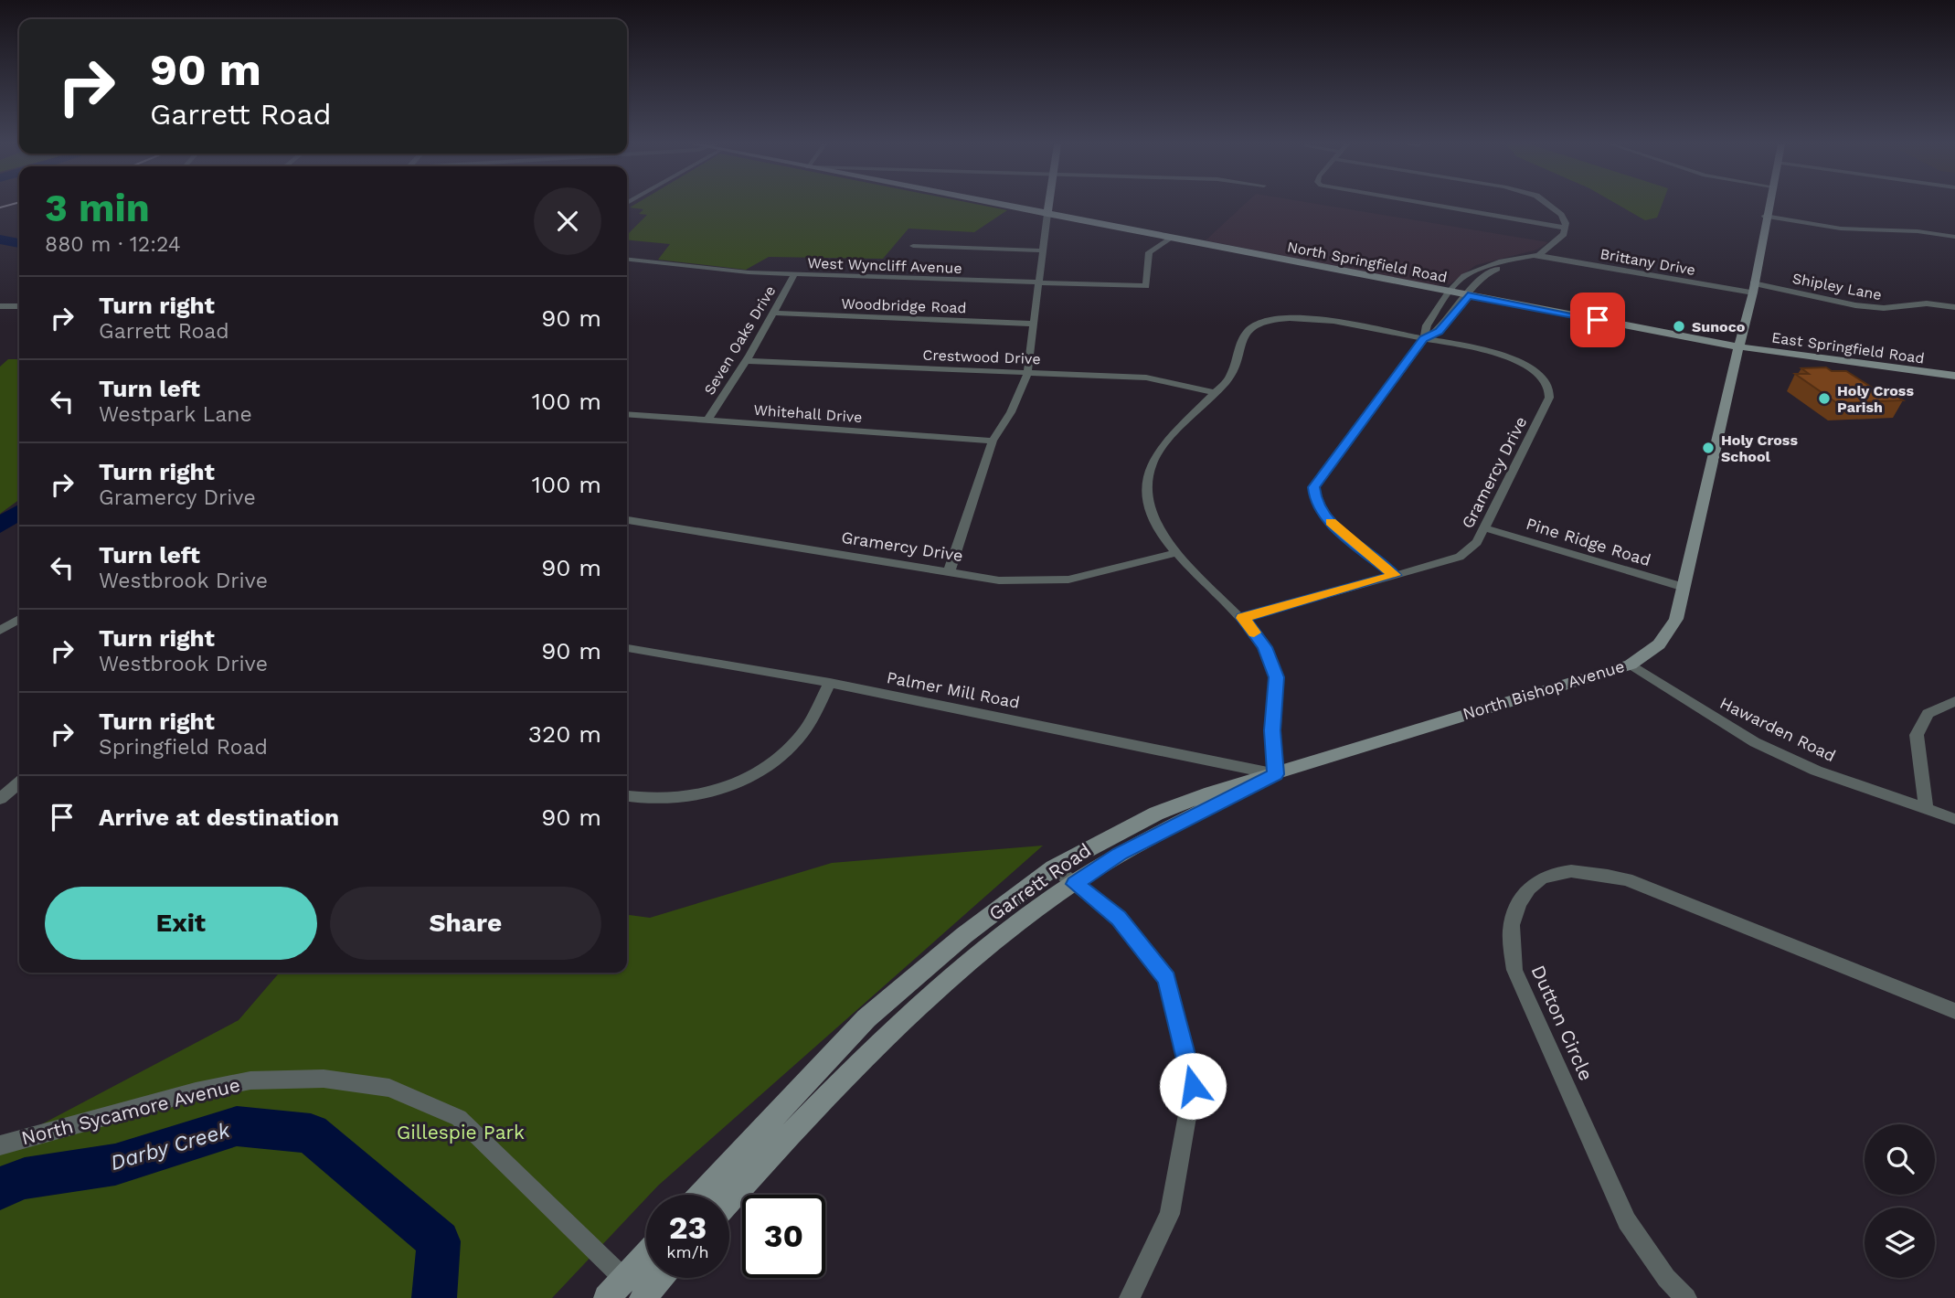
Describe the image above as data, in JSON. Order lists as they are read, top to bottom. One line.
{"streets":{"main road":["North Springfield Road","East Springfield Road","North Bishop Avenue","Garrett Road"],"street":["Brittany Drive","West Wyncliff Avenue","Shipley Lane","Woodbridge Road","Seven Oaks Drive","Crestwood Drive","Whitehall Drive","Gramercy Drive","Pine Ridge Road","Palmer Mill Road","Hawarden Road","Dutton Circle","North Sycamore Avenue"]},"crossings":[["North Springfield Road","West Wyncliff Avenue"],["North Springfield Road","East Springfield Road"],["North Springfield Road","North Bishop Avenue"],["Brittany Drive","Shipley Lane"],["Brittany Drive","North Bishop Avenue"],["West Wyncliff Avenue","Seven Oaks Drive"],["Shipley Lane","North Bishop Avenue"],["Woodbridge Road","Seven Oaks Drive"],["Seven Oaks Drive","Crestwood Drive"],["Seven Oaks Drive","Whitehall Drive"],["East Springfield Road","North Bishop Avenue"],["Gramercy Drive","Pine Ridge Road"],["Pine Ridge Road","North Bishop Avenue"],["Palmer Mill Road","North Bishop Avenue"],["Palmer Mill Road","Garrett Road"],["North Bishop Avenue","Hawarden Road"],["North Bishop Avenue","Garrett Road"]],"water":["Darby Creek"],"parks":["Gillespie Park"],"places":["Sunoco","Holy Cross Parish","Holy Cross School"],"page":{"turn":["90 m","Garrett Road"],"heading":["3 min","880 m · 12:24"],"list":[{"name":"Turn right","note":"Garrett Road","value":"90 m"},{"name":"Turn left","note":"Westpark Lane","value":"100 m"},{"name":"Turn right","note":"Gramercy Drive","value":"100 m"},{"name":"Turn left","note":"Westbrook Drive","value":"90 m"},{"name":"Turn right","note":"Westbrook Drive","value":"90 m"},{"name":"Turn right","note":"Springfield Road","value":"320 m"},{"name":"Arrive at destination","value":"90 m"}],"buttons":["Exit","Share"],"speed":"23 km/h","limit":"30"}}
